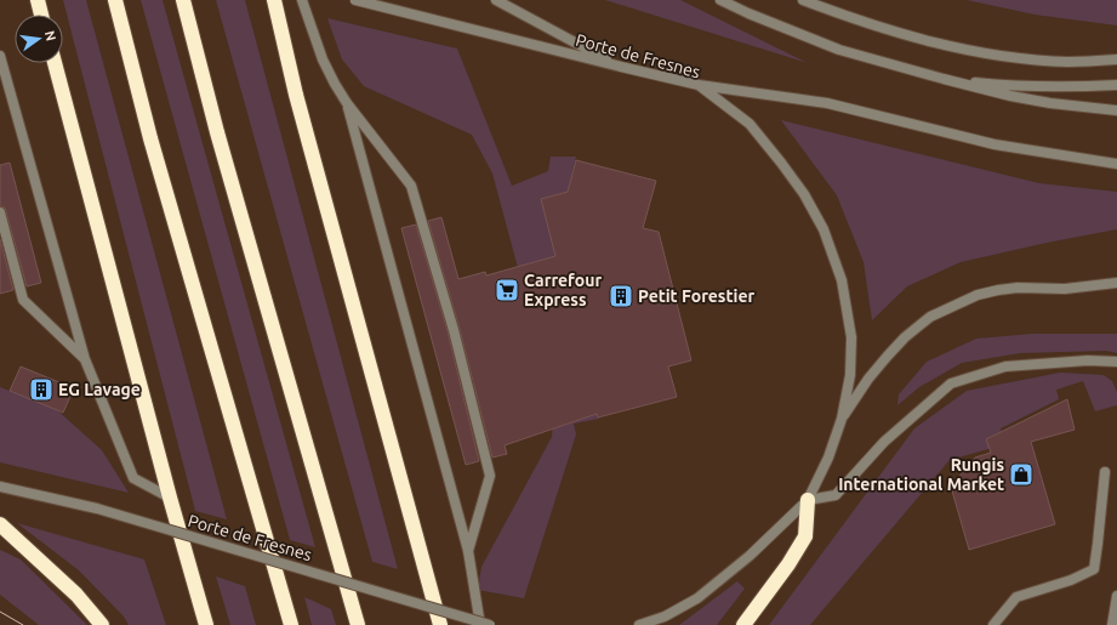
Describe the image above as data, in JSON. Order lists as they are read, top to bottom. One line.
{"streets":{"street":["Porte de Fresnes"]},"places":{"supermarket":["Carrefour Express"],"building":["Petit Forestier","EG Lavage"],"shop":["Rungis International Market"]},"north":"right"}
